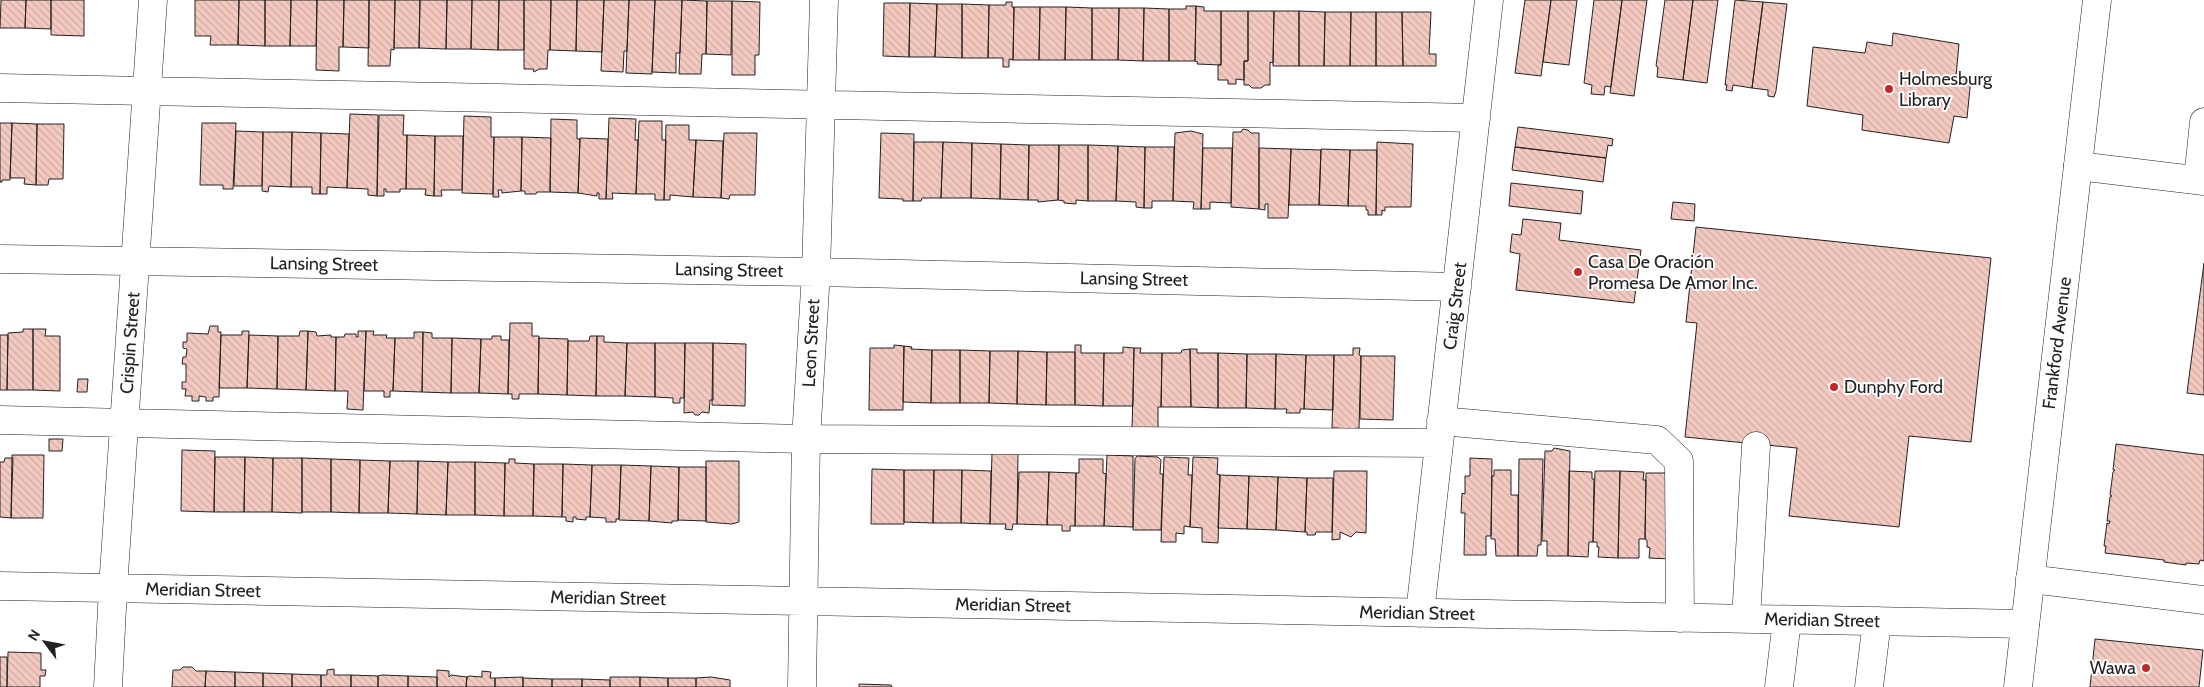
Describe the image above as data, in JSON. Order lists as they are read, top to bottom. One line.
{"streets":{"street":["Lansing Street","Craig Street","Crispin Street","Leon Street","Frankford Avenue","Meridian Street"]},"crossings":[["Lansing Street","Craig Street"],["Lansing Street","Crispin Street"],["Lansing Street","Leon Street"],["Craig Street","Meridian Street"],["Crispin Street","Meridian Street"],["Leon Street","Meridian Street"],["Frankford Avenue","Meridian Street"]],"places":["Holmesburg Library","Casa De Oración Promesa De Amor Inc.","Dunphy Ford","Wawa"],"north":"top left"}
